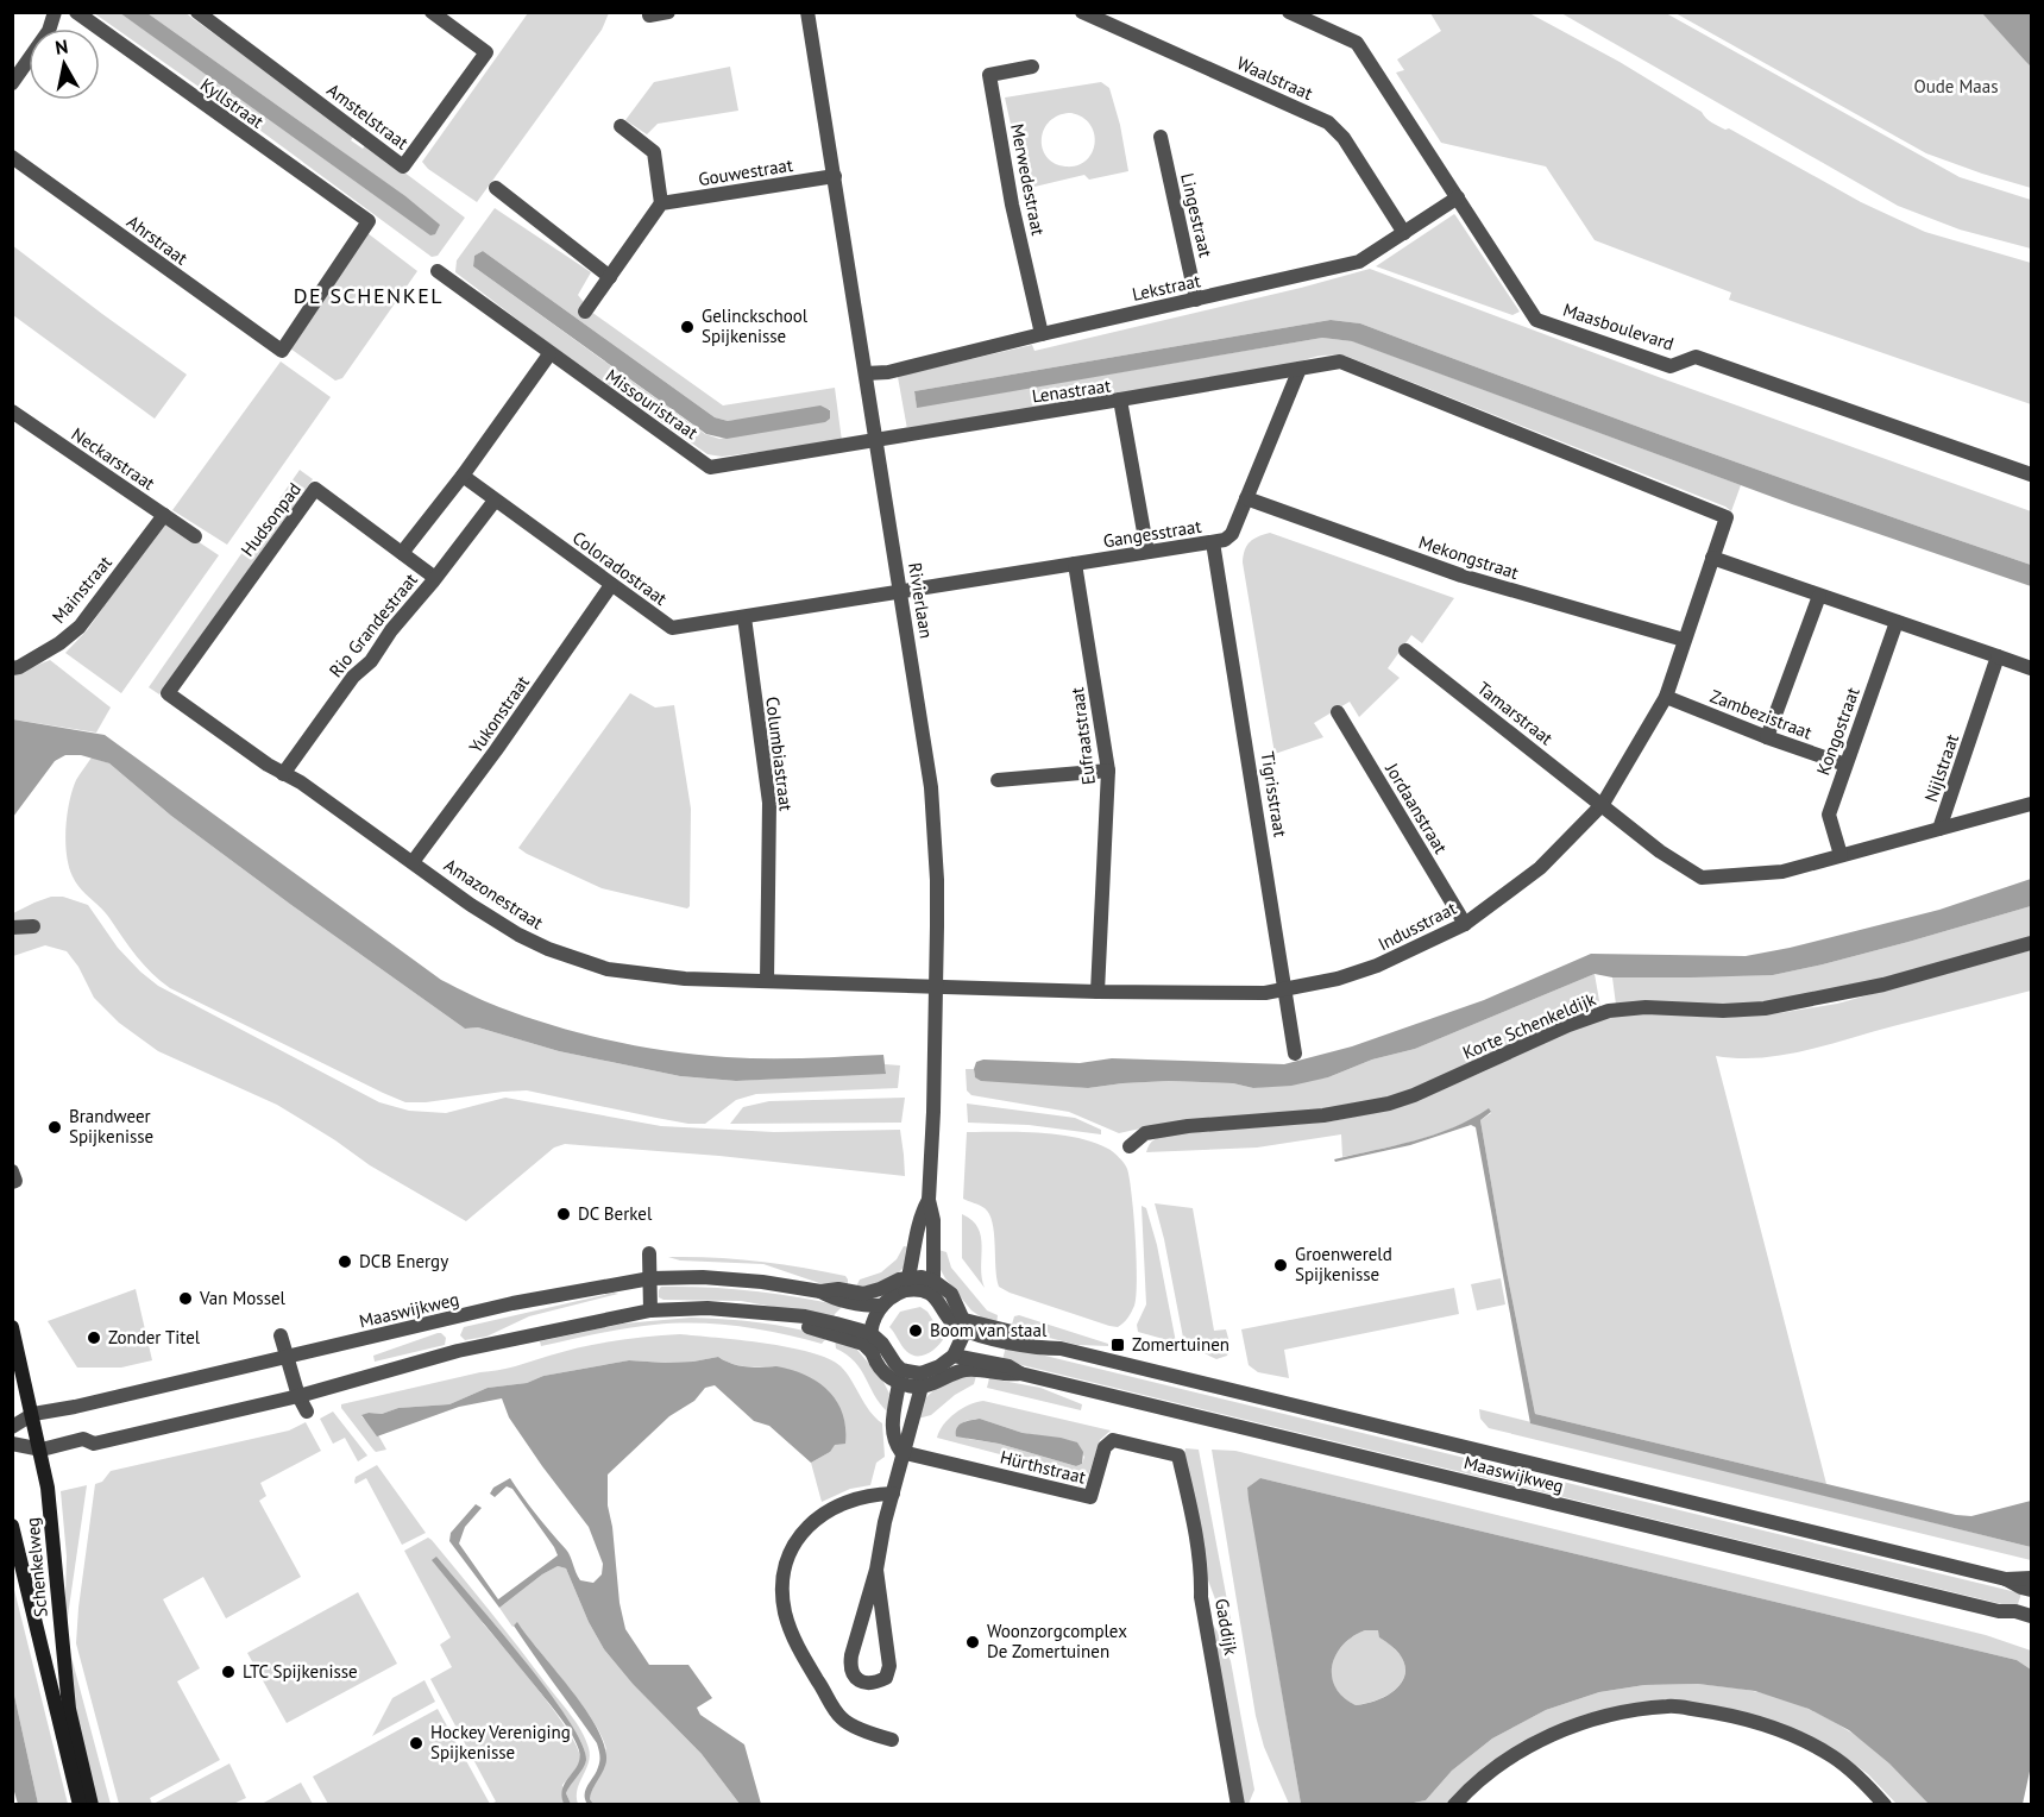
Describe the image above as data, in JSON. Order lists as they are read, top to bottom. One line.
{"streets":{"main road":["Schenkelweg"],"street":["Waalstraat","Kyllstraat","Amstelstraat","Gouwestraat","Merwedestraat","Lingestraat","Ahrstraat","Lekstraat","Maasboulevard","Lenastraat","Missouristraat","Neckarstraat","Hudsonpad","Gangesstraat","Mekongstraat","Coloradostraat","Mainstraat","Rivierlaan","Rio Grandestraat","Tamarstraat","Yukonstraat","Zambezistraat","Kongostraat","Eufraatstraat","Columbiastraat","Nijlstraat","Tigrisstraat","Jordaanstraat","Amazonestraat","Indusstraat","Korte Schenkeldijk","Maaswijkweg","Hürthstraat","Gaddijk"]},"crossings":[["Waalstraat","Lekstraat"],["Kyllstraat","Ahrstraat"],["Gouwestraat","Rivierlaan"],["Merwedestraat","Lekstraat"],["Lingestraat","Lekstraat"],["Lekstraat","Maasboulevard"],["Lekstraat","Rivierlaan"],["Lenastraat","Missouristraat"],["Lenastraat","Gangesstraat"],["Lenastraat","Rivierlaan"],["Missouristraat","Rivierlaan"],["Missouristraat","Rio Grandestraat"],["Neckarstraat","Mainstraat"],["Hudsonpad","Rio Grandestraat"],["Hudsonpad","Amazonestraat"],["Gangesstraat","Mekongstraat"],["Gangesstraat","Coloradostraat"],["Gangesstraat","Rivierlaan"],["Gangesstraat","Eufraatstraat"],["Gangesstraat","Tigrisstraat"],["Gangesstraat","Indusstraat"],["Mekongstraat","Indusstraat"],["Coloradostraat","Rivierlaan"],["Coloradostraat","Rio Grandestraat"],["Coloradostraat","Yukonstraat"],["Coloradostraat","Columbiastraat"],["Rivierlaan","Amazonestraat"],["Rivierlaan","Indusstraat"],["Rivierlaan","Maaswijkweg"],["Rio Grandestraat","Amazonestraat"],["Tamarstraat","Nijlstraat"],["Tamarstraat","Indusstraat"],["Yukonstraat","Amazonestraat"],["Zambezistraat","Kongostraat"],["Zambezistraat","Indusstraat"],["Kongostraat","Nijlstraat"],["Eufraatstraat","Indusstraat"],["Columbiastraat","Amazonestraat"],["Nijlstraat","Indusstraat"],["Tigrisstraat","Indusstraat"],["Jordaanstraat","Indusstraat"],["Amazonestraat","Indusstraat"],["Maaswijkweg","Schenkelweg"],["Hürthstraat","Gaddijk"]],"districts":["DE SCHENKEL"],"parks":["Oude Maas"],"places":{"other":["Gelinckschool Spijkenisse","Brandweer Spijkenisse","DC Berkel","DCB Energy","Groenwereld Spijkenisse","Van Mossel","Boom van staal","Zonder Titel","Woonzorgcomplex De Zomertuinen","LTC Spijkenisse","Hockey Vereniging Spijkenisse"],"transit":["Zomertuinen"]},"north":"top"}
